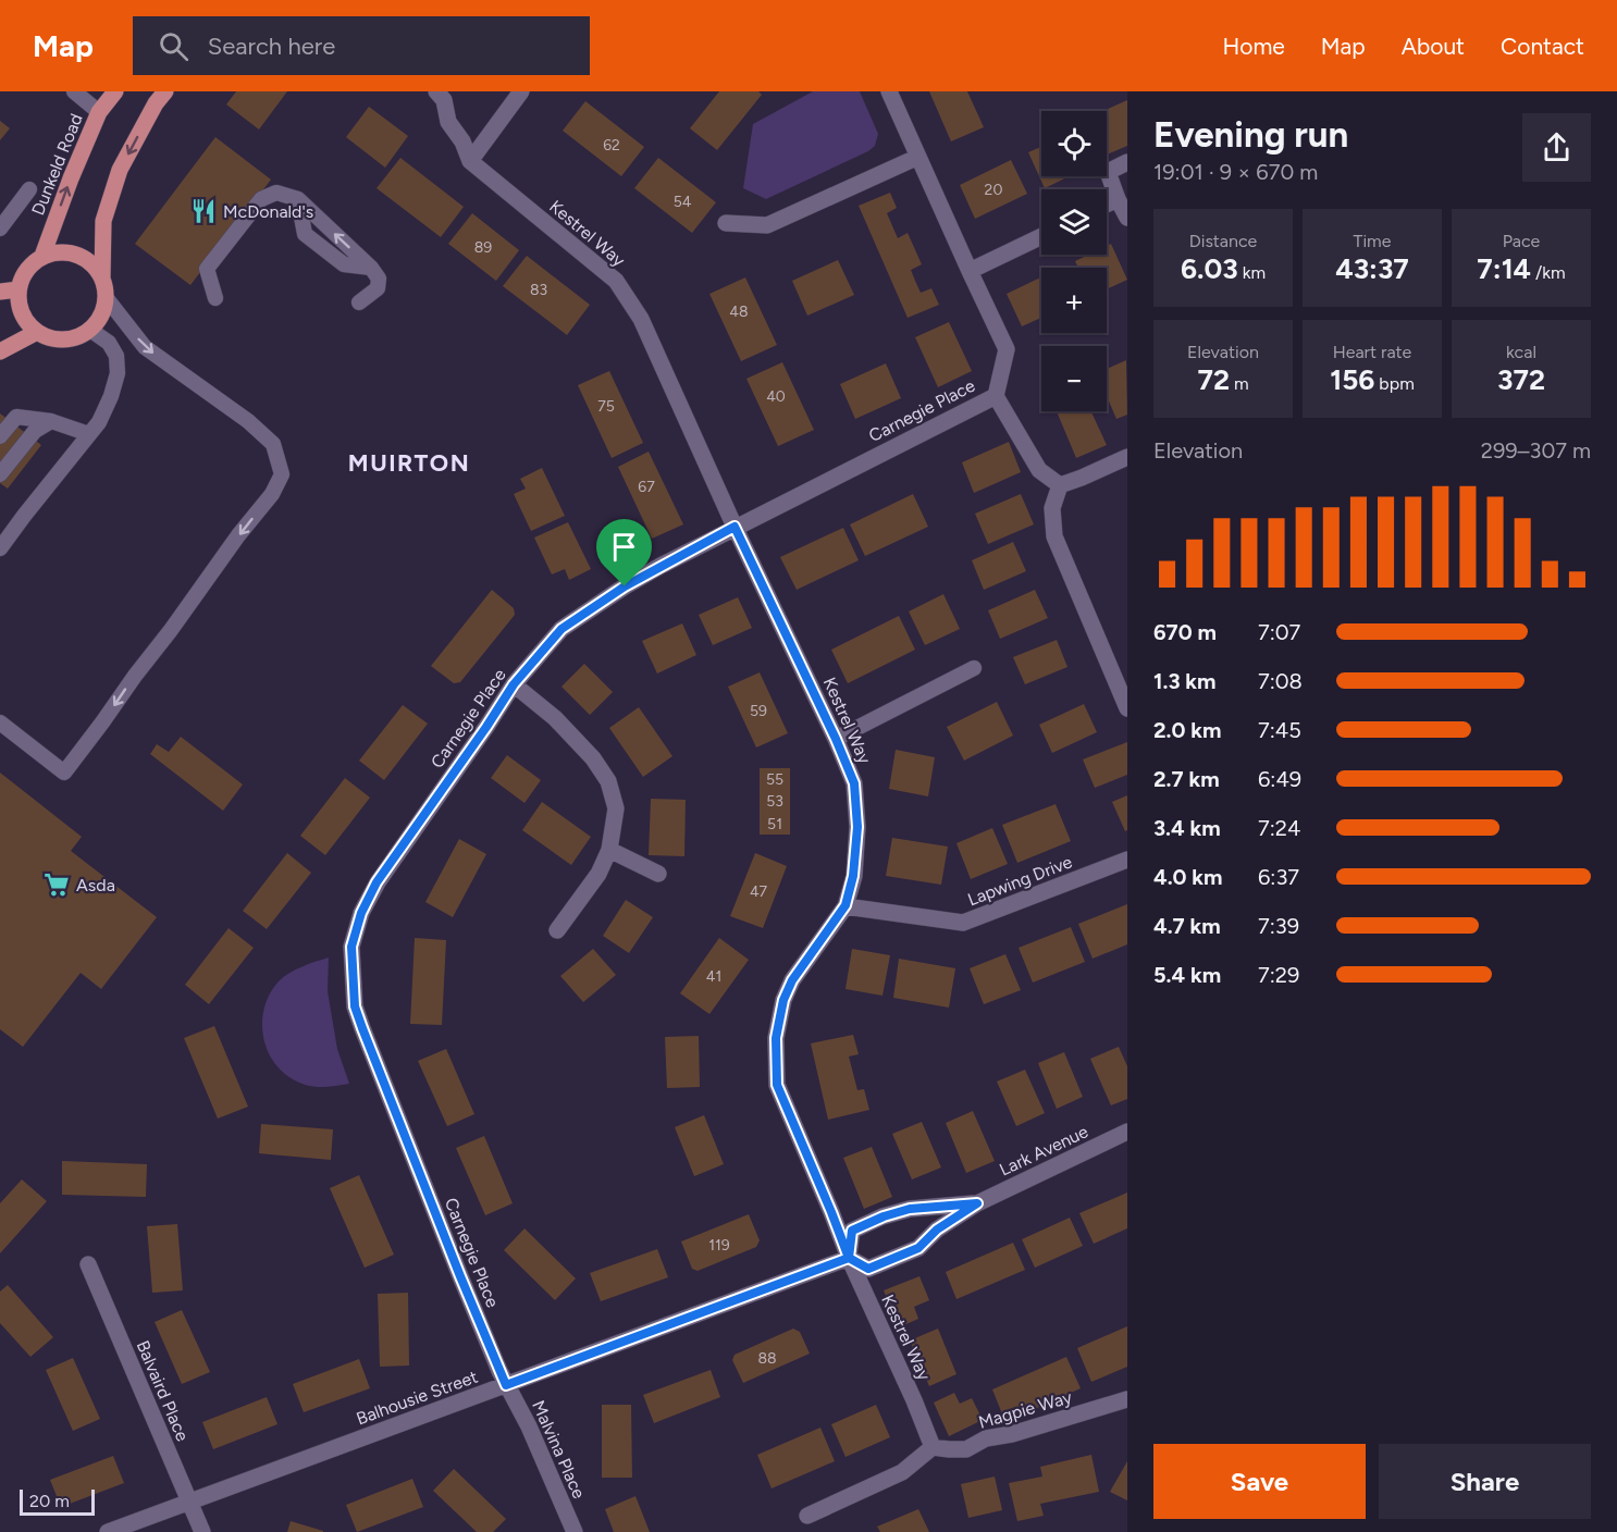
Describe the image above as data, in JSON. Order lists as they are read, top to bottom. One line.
{"streets":{"main road":["Dunkeld Road"],"street":["Kestrel Way","Carnegie Place","Lapwing Drive","Lark Avenue","Balvaird Place","Balhousie Street","Magpie Way","Malvina Place"]},"crossings":[["Kestrel Way","Carnegie Place"],["Kestrel Way","Lapwing Drive"],["Kestrel Way","Lark Avenue"],["Kestrel Way","Balhousie Street"],["Kestrel Way","Magpie Way"],["Carnegie Place","Balhousie Street"],["Carnegie Place","Malvina Place"],["Lark Avenue","Balhousie Street"],["Balvaird Place","Balhousie Street"],["Balhousie Street","Malvina Place"]],"districts":["MUIRTON"],"places":{"restaurant":["McDonald's"],"supermarket":["Asda"]},"house_numbers":["62","20","54","89","83","48","40","75","67","59","55","53","51","47","41","119","88"],"scale_bar":"20 m","page":{"header":"Map","search":"Search here","nav":["Home","Map","About","Contact"],"heading":["Evening run","19:01 · 9 × 670 m"],"map_buttons":["+","−"],"stats":[["Distance","6.03 km"],["Time","43:37"],["Pace","7:14 /km"],["Elevation","72 m"],["Heart rate","156 bpm"],["kcal","372"]],"chart":["Elevation","299–307 m"],"list":[{"name":"670 m","note":"7:07"},{"name":"1.3 km","note":"7:08"},{"name":"2.0 km","note":"7:45"},{"name":"2.7 km","note":"6:49"},{"name":"3.4 km","note":"7:24"},{"name":"4.0 km","note":"6:37"},{"name":"4.7 km","note":"7:39"},{"name":"5.4 km","note":"7:29"}],"buttons":["Save","Share"],"scale":"20 m"}}
